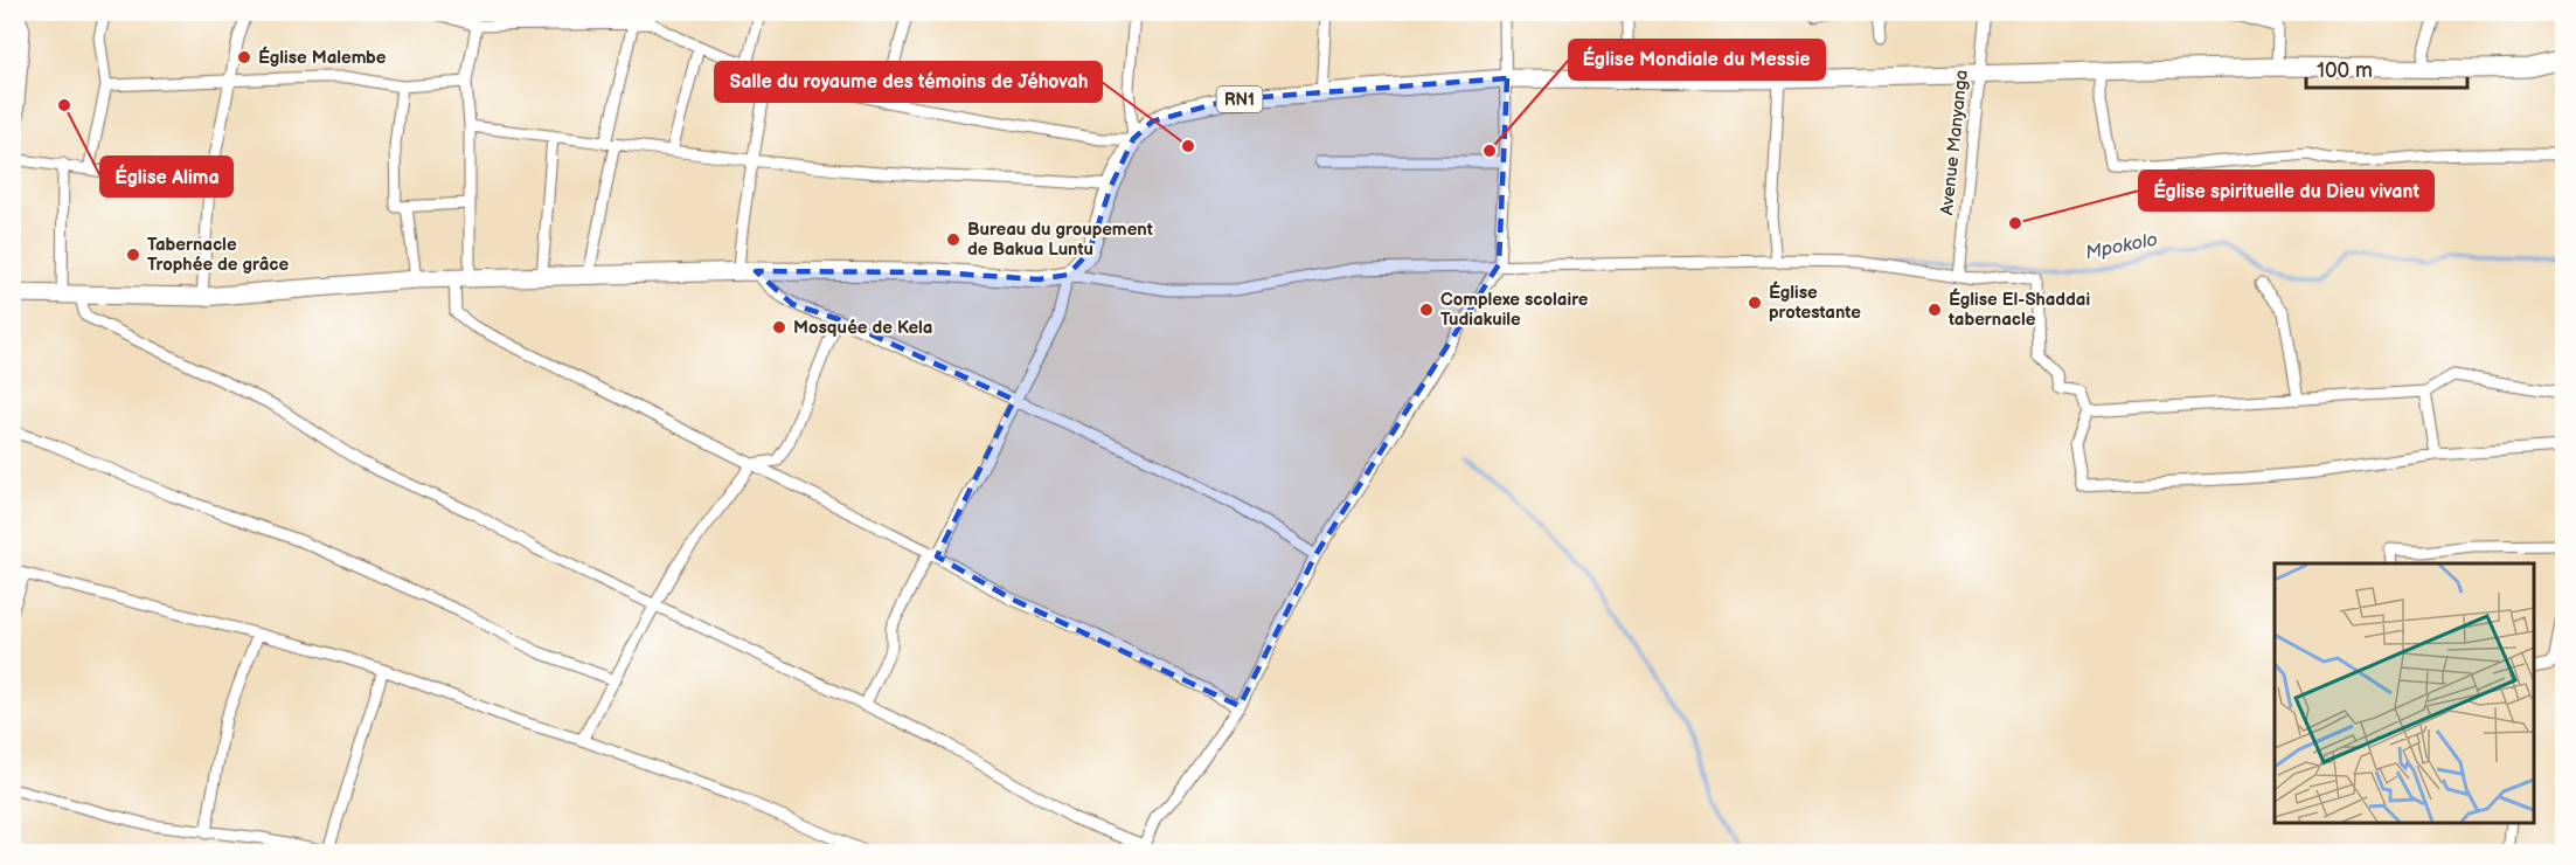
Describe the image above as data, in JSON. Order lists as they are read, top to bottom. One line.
{"streets":{"highway":["RN1"],"street":["Avenue Manyanga"]},"crossings":[["RN1","Avenue Manyanga"]],"water":["Mpokolo"],"places":["Église Malembe","Église Alima","Salle du royaume des témoins de Jéhovah","Église Mondiale du Messie","Église spirituelle du Dieu vivant","Bureau du groupement de Bakua Luntu","Tabernacle Trophée de grâce","Église protestante","Complexe scolaire Tudiakuile","Église El-Shaddai tabernacle","Mosquée de Kela"],"scale_bar":"100 m"}
